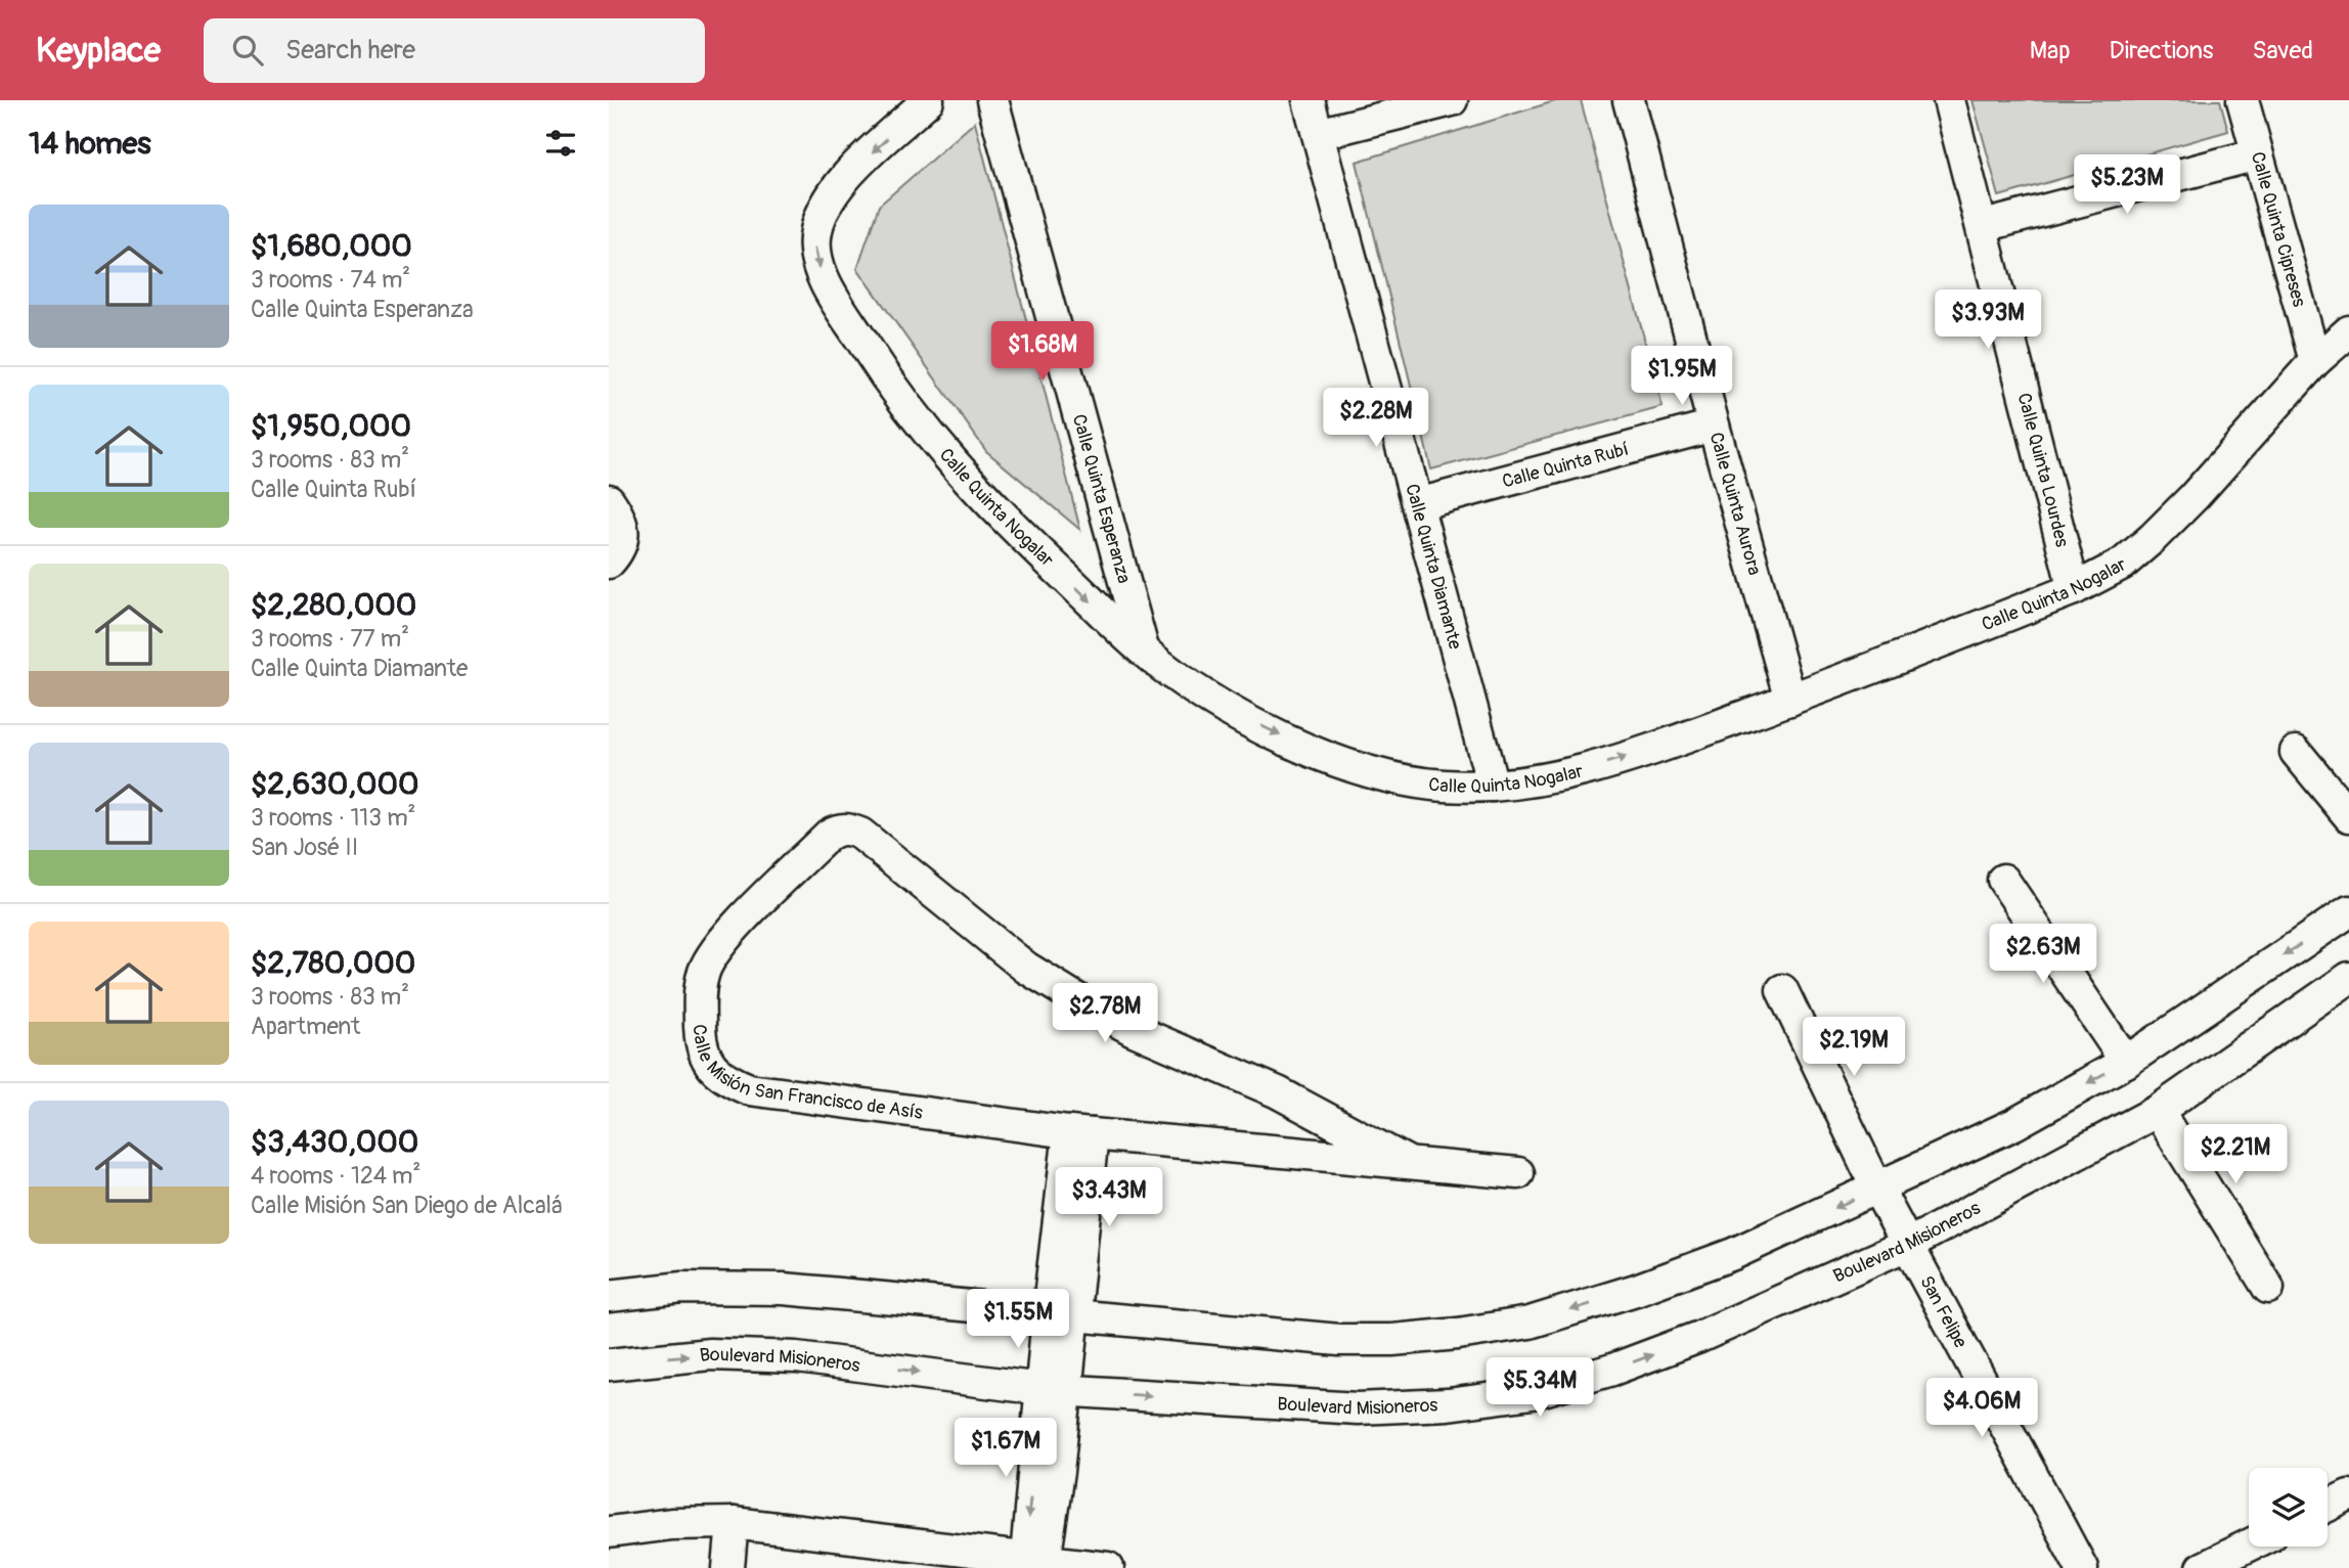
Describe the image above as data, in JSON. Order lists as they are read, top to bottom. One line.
{"streets":{"street":["Calle Quinta Cipreses","Calle Quinta Rubí","Calle Quinta Lourdes","Calle Quinta Esperanza","Calle Quinta Aurora","Calle Quinta Nogalar","Calle Quinta Diamante","Calle Misión San Francisco de Asís","Boulevard Misioneros","San Felipe"]},"crossings":[["Calle Quinta Cipreses","Calle Quinta Nogalar"],["Calle Quinta Rubí","Calle Quinta Aurora"],["Calle Quinta Rubí","Calle Quinta Diamante"],["Calle Quinta Lourdes","Calle Quinta Nogalar"],["Calle Quinta Esperanza","Calle Quinta Nogalar"],["Calle Quinta Aurora","Calle Quinta Nogalar"],["Calle Quinta Nogalar","Calle Quinta Diamante"],["Boulevard Misioneros","San Felipe"]],"page":{"header":"Keyplace","search":"Search here","nav":["Map","Directions","Saved"],"heading":"14 homes","price":["$5.23M","$3.93M","$1.68M","$1.95M","$2.28M","$2.63M","$2.78M","$2.19M","$2.21M","$3.43M","$1.55M","$5.34M","$4.06M","$1.67M"],"list":[{"name":"$1,680,000","note":"3 rooms · 74 m² · Calle Quinta Esperanza"},{"name":"$1,950,000","note":"3 rooms · 83 m² · Calle Quinta Rubí"},{"name":"$2,280,000","note":"3 rooms · 77 m² · Calle Quinta Diamante"},{"name":"$2,630,000","note":"3 rooms · 113 m² · San José II"},{"name":"$2,780,000","note":"3 rooms · 83 m² · Apartment"},{"name":"$3,430,000","note":"4 rooms · 124 m² · Calle Misión San Diego de Alcalá"}]}}
